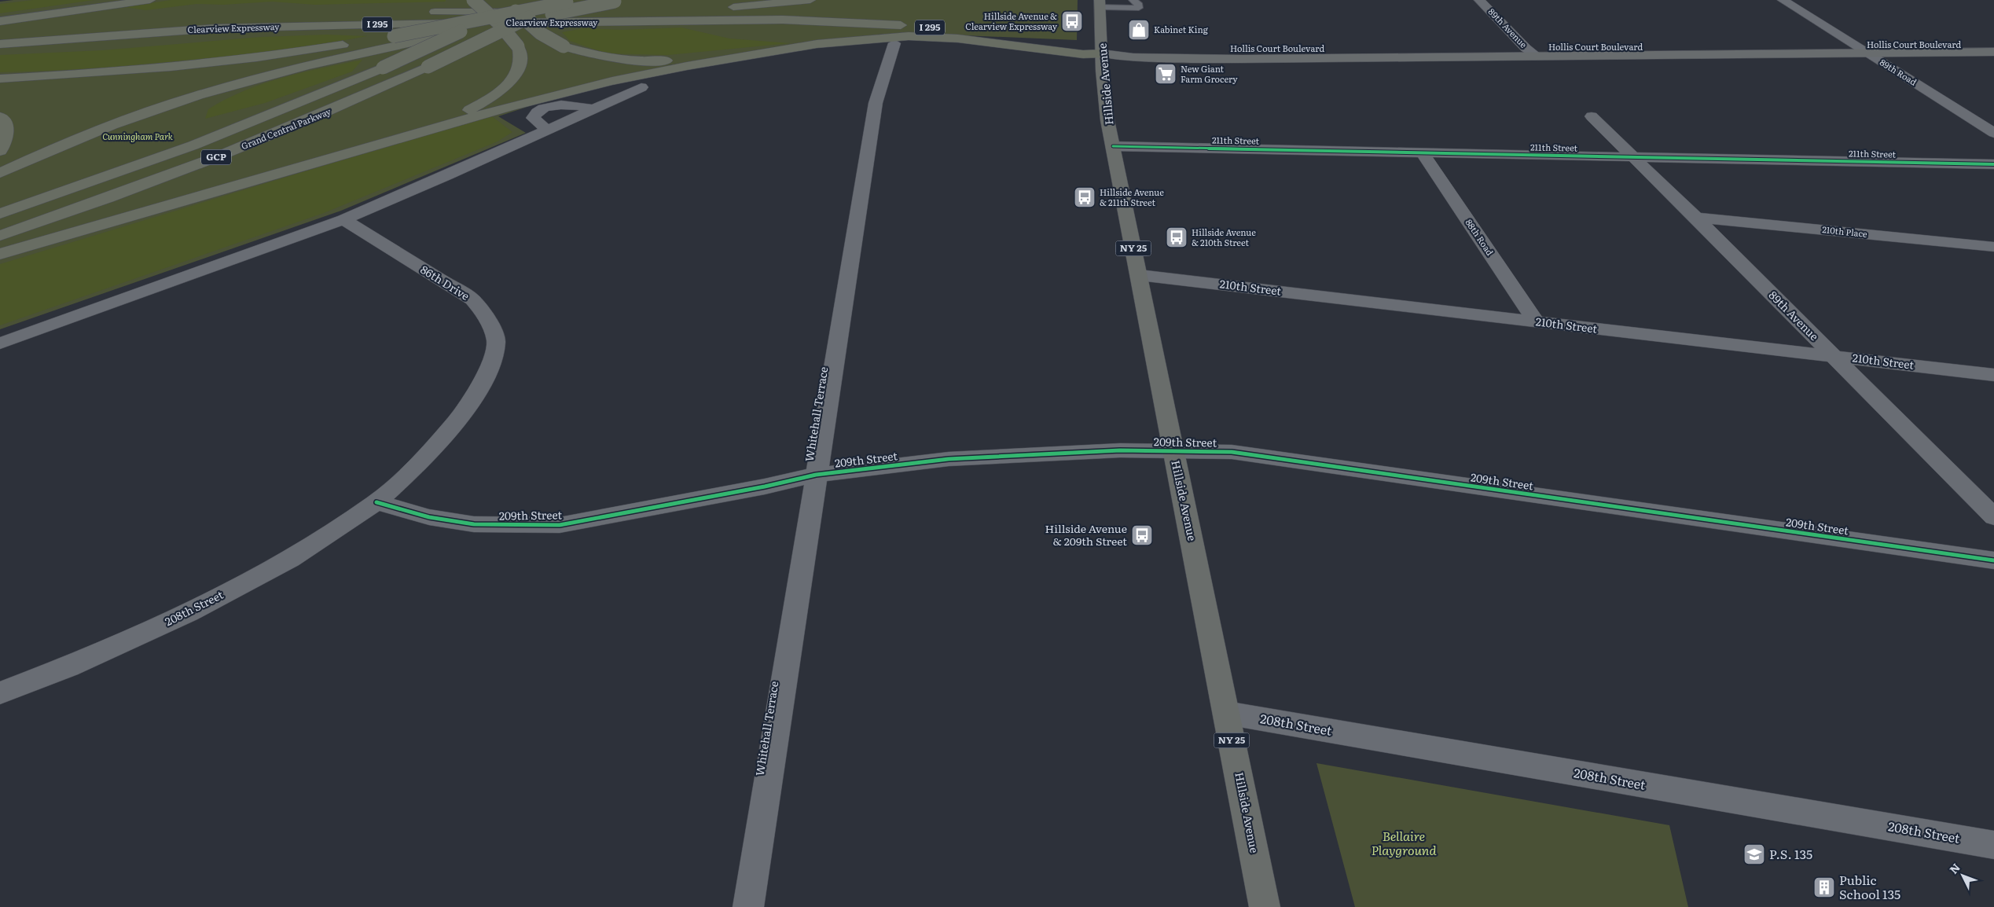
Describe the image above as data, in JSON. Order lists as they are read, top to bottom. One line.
{"streets":{"highway":["Clearview Expressway","I 295","Grand Central Parkway","GCP"],"main road":["Hollis Court Boulevard","Hillside Avenue","NY 25"],"street":["89th Avenue","89th Road","211th Street","210th Place","88th Road","86th Drive","210th Street","Whitehall Terrace","209th Street","208th Street"]},"crossings":[["Clearview Expressway","Hollis Court Boulevard"],["Clearview Expressway","Hillside Avenue"],["89th Avenue","Hollis Court Boulevard"],["89th Avenue","211th Street"],["89th Avenue","210th Place"],["89th Avenue","210th Street"],["Hollis Court Boulevard","89th Road"],["Hollis Court Boulevard","Hillside Avenue"],["Hillside Avenue","211th Street"],["Hillside Avenue","210th Street"],["Hillside Avenue","209th Street"],["Hillside Avenue","208th Street"],["211th Street","88th Road"],["88th Road","210th Street"],["86th Drive","209th Street"],["86th Drive","208th Street"],["Whitehall Terrace","209th Street"],["209th Street","208th Street"]],"parks":["Cunningham Park","Bellaire Playground"],"places":{"bus stop":["Hillside Avenue & Clearview Expressway","Hillside Avenue & 211th Street","Hillside Avenue & 210th Street","Hillside Avenue & 209th Street"],"shop":["Kabinet King"],"supermarket":["New Giant Farm Grocery"],"school or university":["P.S. 135"],"building":["Public School 135"]},"north":"top left"}
